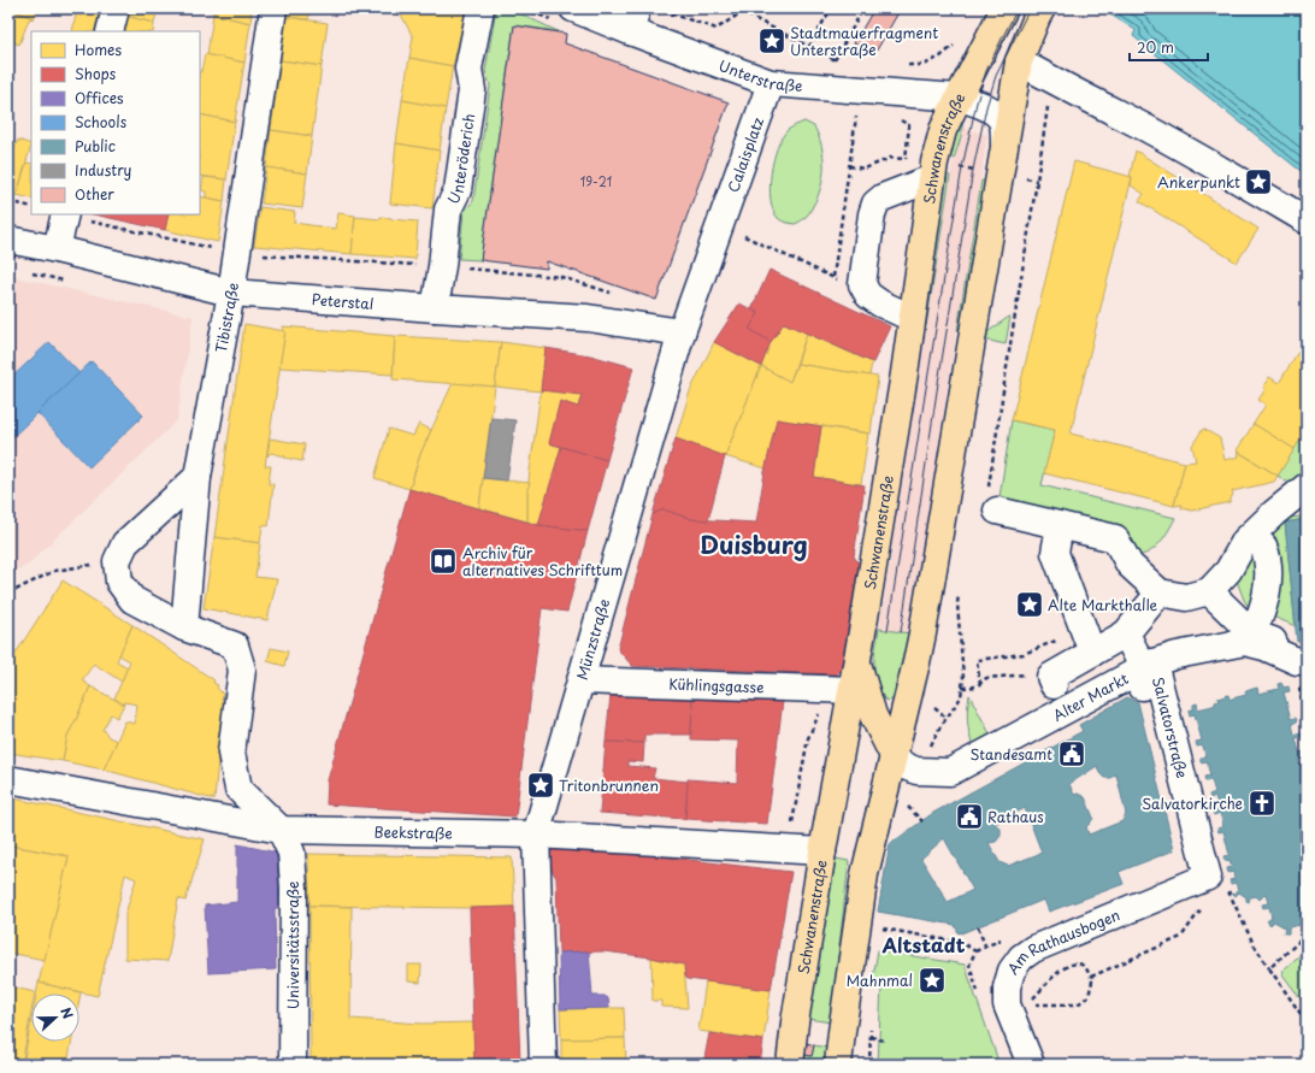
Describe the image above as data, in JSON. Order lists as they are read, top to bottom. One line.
{"streets":{"main road":["Schwanenstraße"],"street":["Unterstraße","Calaisplatz","Unteröderich","Peterstal","Tibistraße","Münzstraße","Kühlingsgasse","Alter Markt","Salvatorstraße","Beekstraße","Universitätsstraße","Am Rathausbogen"]},"crossings":[["Unterstraße","Schwanenstraße"],["Unterstraße","Calaisplatz"],["Schwanenstraße","Kühlingsgasse"],["Schwanenstraße","Beekstraße"],["Calaisplatz","Münzstraße"],["Unteröderich","Peterstal"],["Peterstal","Tibistraße"],["Peterstal","Münzstraße"],["Münzstraße","Kühlingsgasse"],["Münzstraße","Beekstraße"],["Alter Markt","Salvatorstraße"],["Salvatorstraße","Am Rathausbogen"],["Beekstraße","Universitätsstraße"]],"districts":["Duisburg","Altstadt"],"places":{"place":["Stadtmauerfragment Unterstraße","Ankerpunkt","Alte Markthalle","Tritonbrunnen","Mahnmal"],"library":["Archiv für alternatives Schrifttum"],"public building":["Standesamt","Rathaus"],"church":["Salvatorkirche"]},"house_numbers":["19-21"],"legend":["Homes","Shops","Offices","Schools","Public","Industry","Other"],"scale_bar":"20 m","north":"right"}
